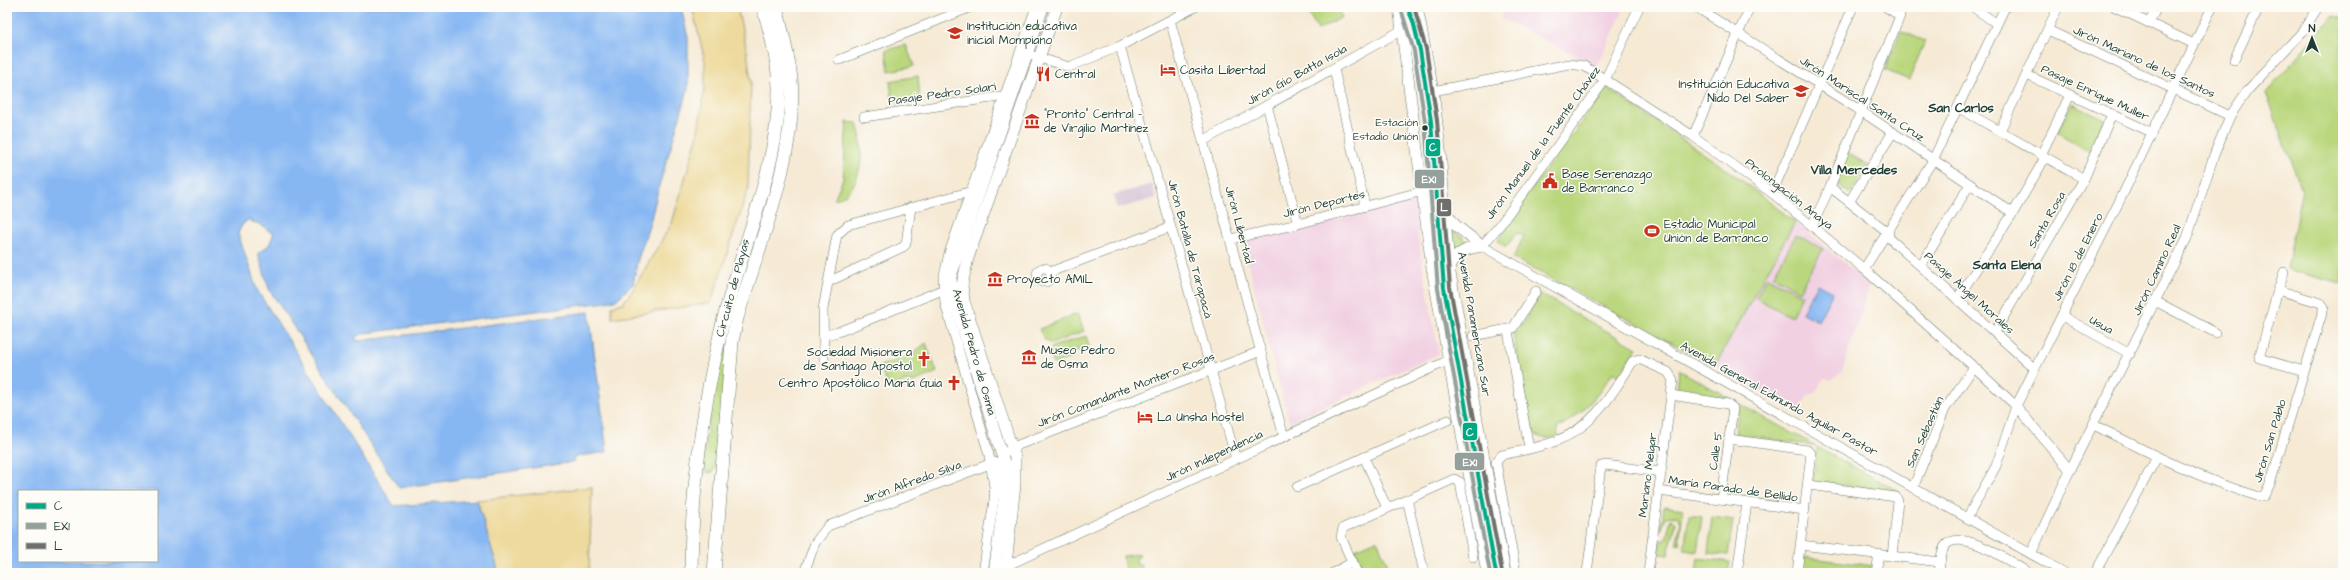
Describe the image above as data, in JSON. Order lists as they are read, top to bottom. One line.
{"streets":{"highway":["Circuito de Playas"],"main road":["Avenida Panamericana Sur","Avenida Pedro de Osma"],"street":["Jirón Mariano de los Santos","Jirón Gio Batta Isola","Pasaje Enrique Muller","Pasaje Pedro Solari","Jirón Mariscal Santa Cruz","Jirón Manuel de la Fuente Chávez","Prolongación Anaya","Jirón Deportes","Santa Rosa","Jirón Libertad","Jirón Batalla de Tarapacá","Jirón 18 de Enero","Jirón Camino Real","Pasaje Ángel Morales","Usua","Jirón Comandante Montero Rosas","Avenida General Edmundo Aguilar Pastor","San Sebastián","Jirón San Pablo","Calle 5","Jirón Independencia","Mariano Melgar","Jirón Alfredo Silva","María Parado de Bellido"]},"crossings":[["Jirón Mariano de los Santos","Jirón 18 de Enero"],["Jirón Mariano de los Santos","Jirón Camino Real"],["Jirón Gio Batta Isola","Jirón Libertad"],["Pasaje Enrique Muller","Santa Rosa"],["Pasaje Enrique Muller","Jirón 18 de Enero"],["Pasaje Pedro Solari","Avenida Pedro de Osma"],["Jirón Manuel de la Fuente Chávez","Prolongación Anaya"],["Jirón Manuel de la Fuente Chávez","Avenida General Edmundo Aguilar Pastor"],["Prolongación Anaya","Jirón 18 de Enero"],["Prolongación Anaya","Jirón Camino Real"],["Prolongación Anaya","Avenida Panamericana Sur"],["Prolongación Anaya","San Sebastián"],["Jirón Deportes","Jirón Libertad"],["Santa Rosa","Pasaje Ángel Morales"],["Jirón Libertad","Jirón Comandante Montero Rosas"],["Jirón Libertad","Jirón Independencia"],["Jirón Batalla de Tarapacá","Jirón Comandante Montero Rosas"],["Jirón Batalla de Tarapacá","Jirón Independencia"],["Jirón 18 de Enero","Pasaje Ángel Morales"],["Jirón 18 de Enero","Usua"],["Jirón 18 de Enero","Avenida General Edmundo Aguilar Pastor"],["Jirón Camino Real","Usua"],["Jirón Camino Real","Avenida General Edmundo Aguilar Pastor"],["Jirón Camino Real","Jirón San Pablo"],["Avenida Pedro de Osma","Jirón Comandante Montero Rosas"],["Avenida Pedro de Osma","Jirón Independencia"],["Avenida Pedro de Osma","Jirón Alfredo Silva"],["Jirón Comandante Montero Rosas","Jirón Alfredo Silva"],["Avenida General Edmundo Aguilar Pastor","San Sebastián"],["Calle 5","Mariano Melgar"],["Calle 5","María Parado de Bellido"],["Mariano Melgar","María Parado de Bellido"]],"districts":["San Carlos","Villa Mercedes","Santa Elena"],"places":{"school or university":["Institución educativa inicial Mompiano","Institución Educativa Nido Del Saber"],"hotel":["Casita Libertad","La Unsha hostel"],"restaurant":["Central"],"museum":["\"Pronto\" Central - de Virgilio Martinez","Proyecto AMIL","Museo Pedro de Osma"],"other":["Estación Estadio Unión"],"public building":["Base Serenazgo de Barranco"],"sports":["Estadio Municipal Unión de Barranco"],"church":["Sociedad Misionera de Santiago Apostol","Centro Apostólico María Guía"]},"lines":["transit line C","transit line L","transit line EX1"],"legend":["C","EX1","L"],"north":"top"}
